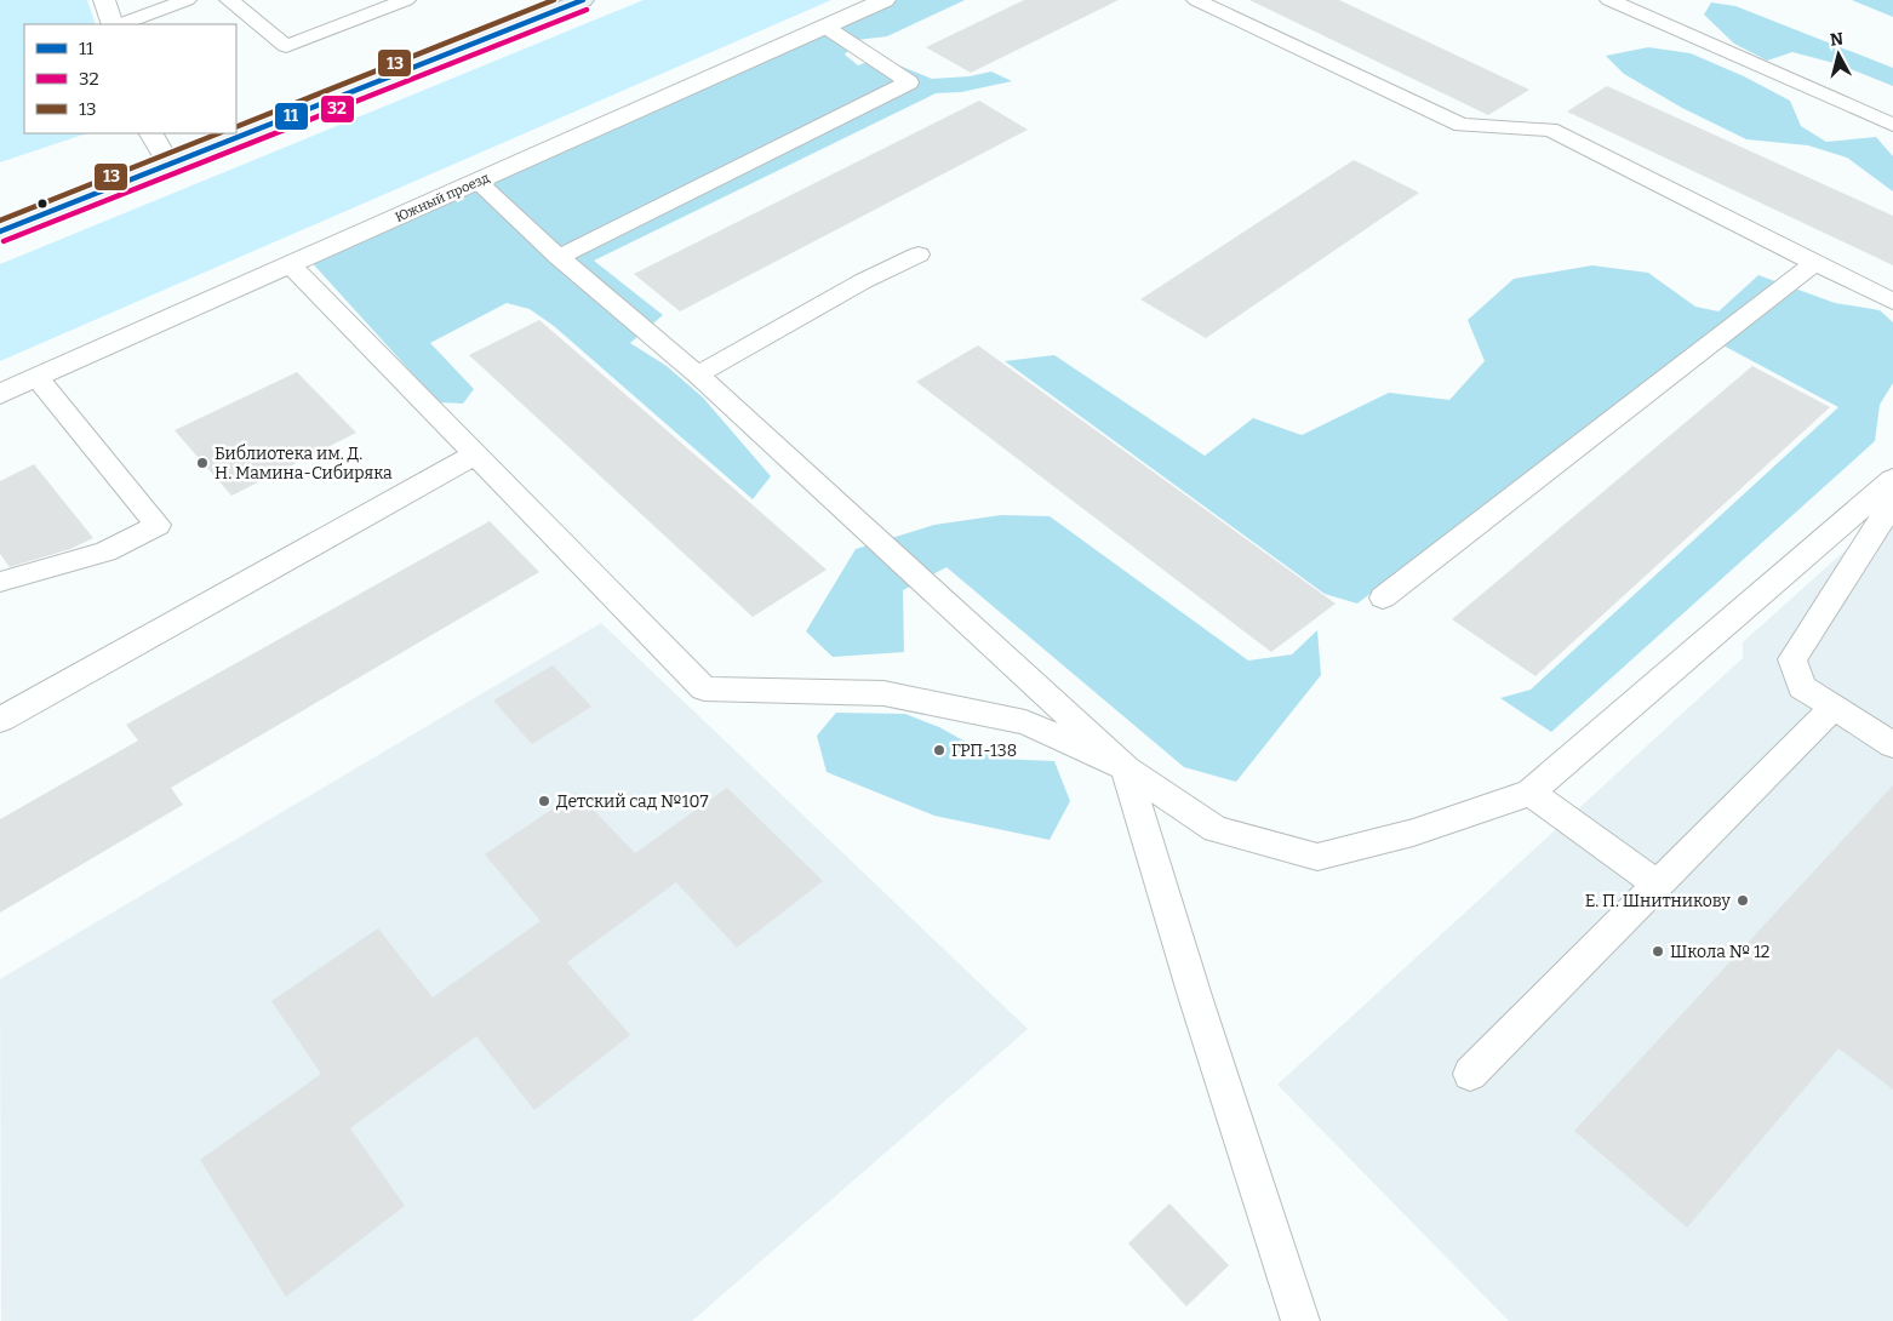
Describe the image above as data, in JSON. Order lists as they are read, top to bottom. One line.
{"streets":{"street":["Южный проезд"]},"places":["Библиотека им. Д. Н. Мамина-Сибиряка","ГРП-138","Детский сад №107","Е. П. Шнитникову","Школа № 12"],"lines":["transit line 11","transit line 13","transit line 32"],"legend":["11","32","13"],"north":"top"}
